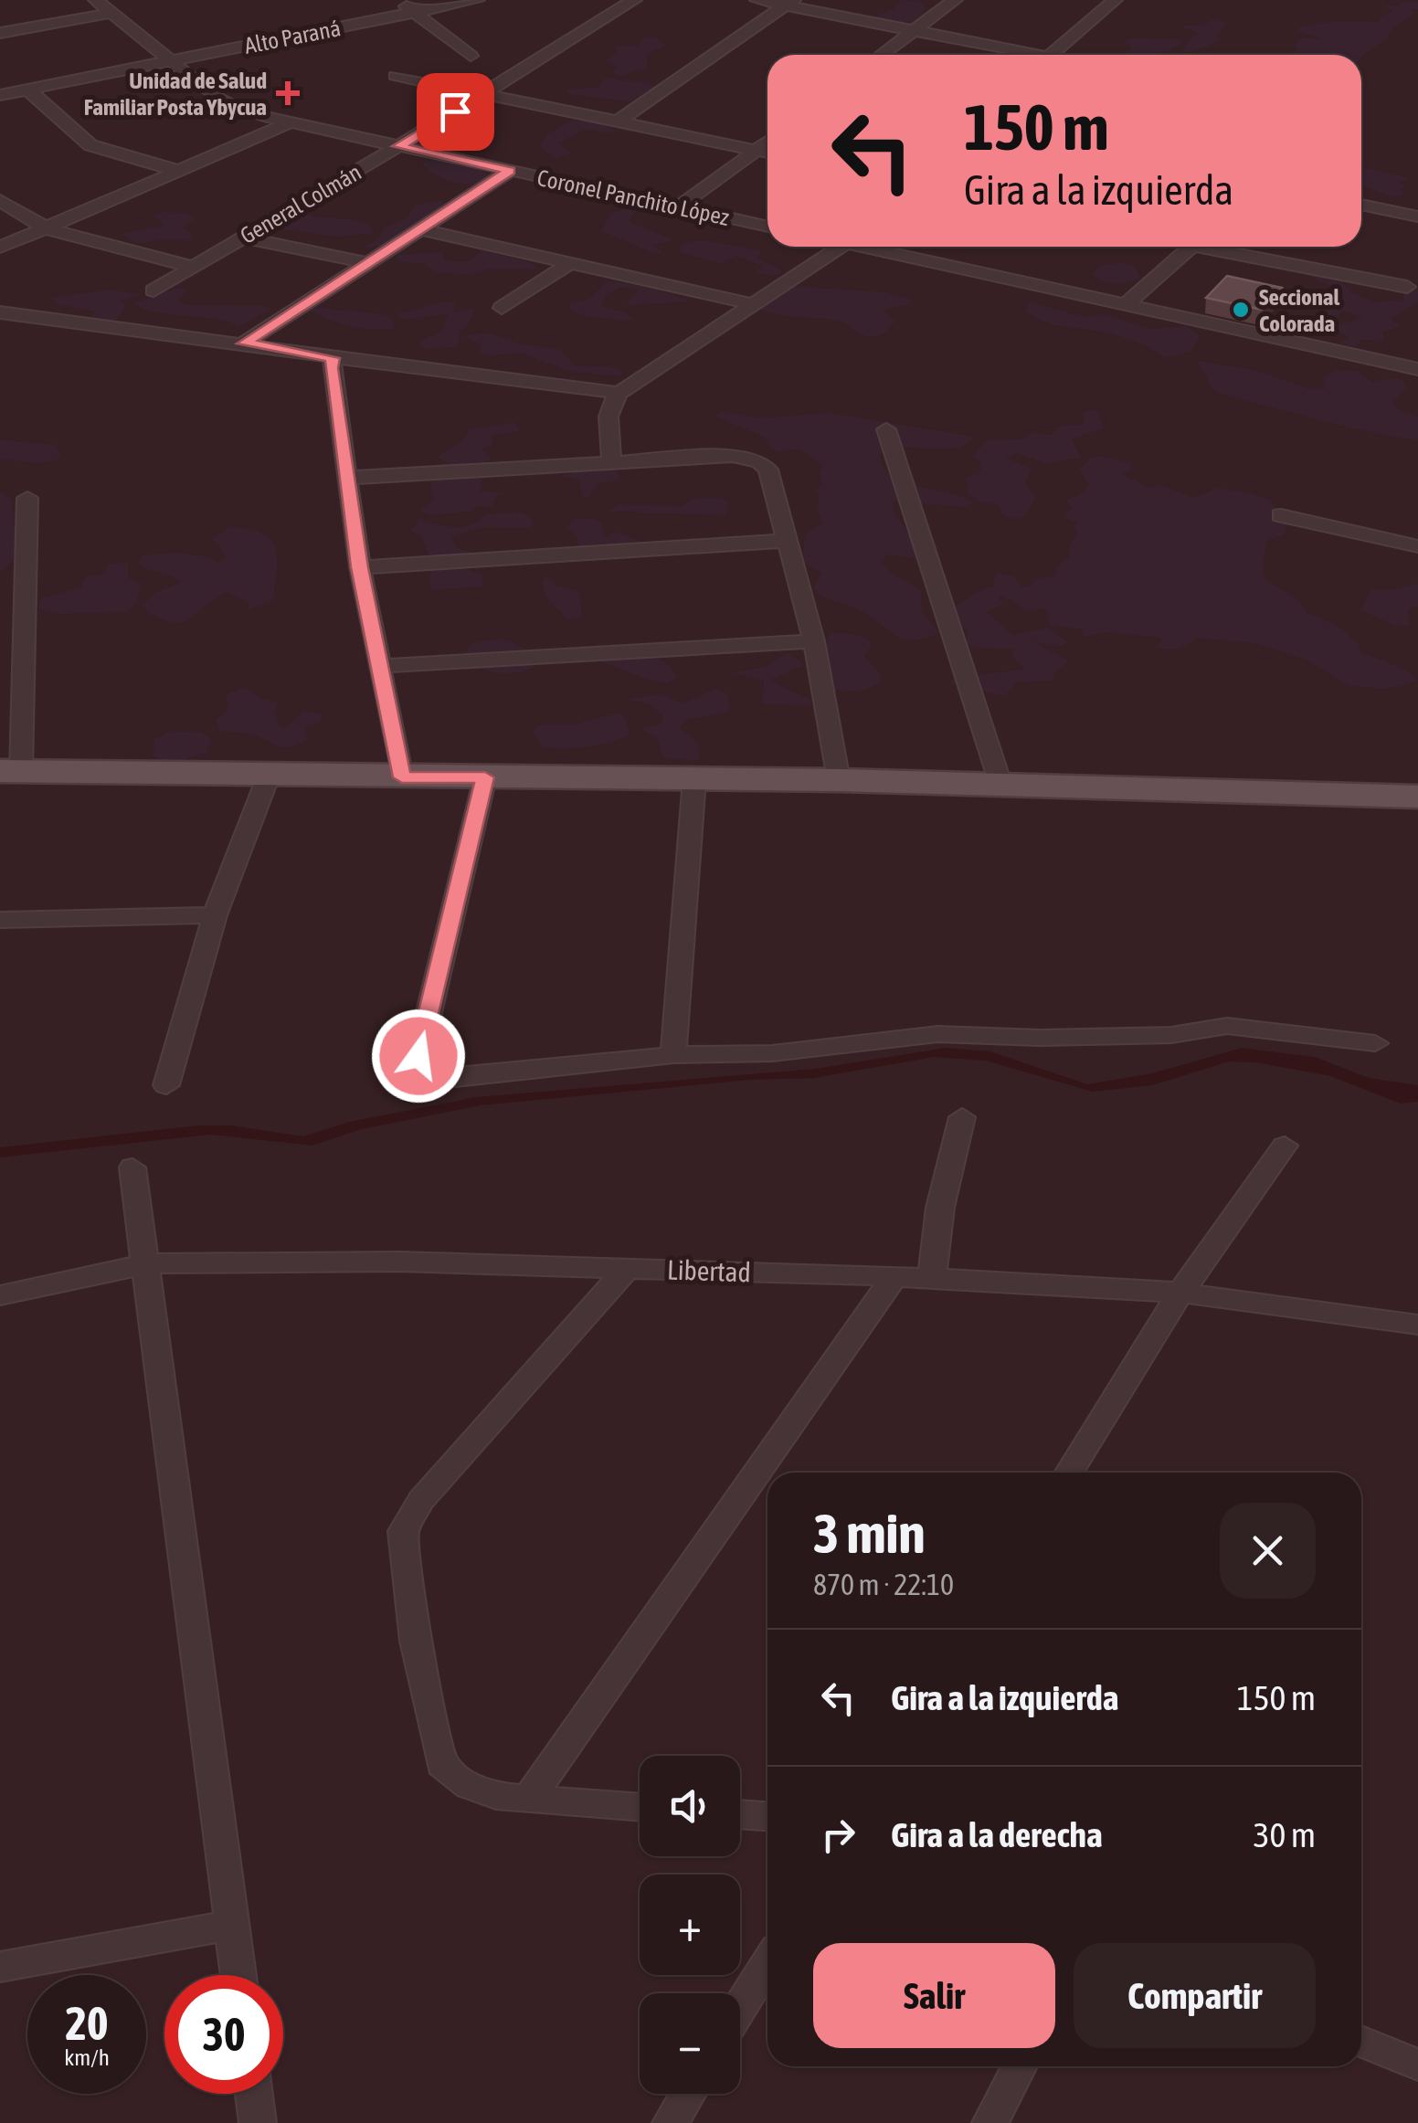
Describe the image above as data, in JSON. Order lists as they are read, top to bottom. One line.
{"streets":{"street":["Alto Paraná","Coronel Panchito López","General Colmán","Libertad"]},"crossings":[["Alto Paraná","Coronel Panchito López"],["Coronel Panchito López","General Colmán"]],"places":{"health":["Unidad de Salud Familiar Posta Ybycua"],"other":["Seccional Colorada"]},"page":{"turn":["150 m","Gira a la izquierda"],"heading":["3 min","870 m · 22:10"],"list":[{"name":"Gira a la izquierda","value":"150 m"},{"name":"Gira a la derecha","value":"30 m"}],"map_buttons":["+","−"],"buttons":["Salir","Compartir"],"speed":"20 km/h","limit":"30"}}
